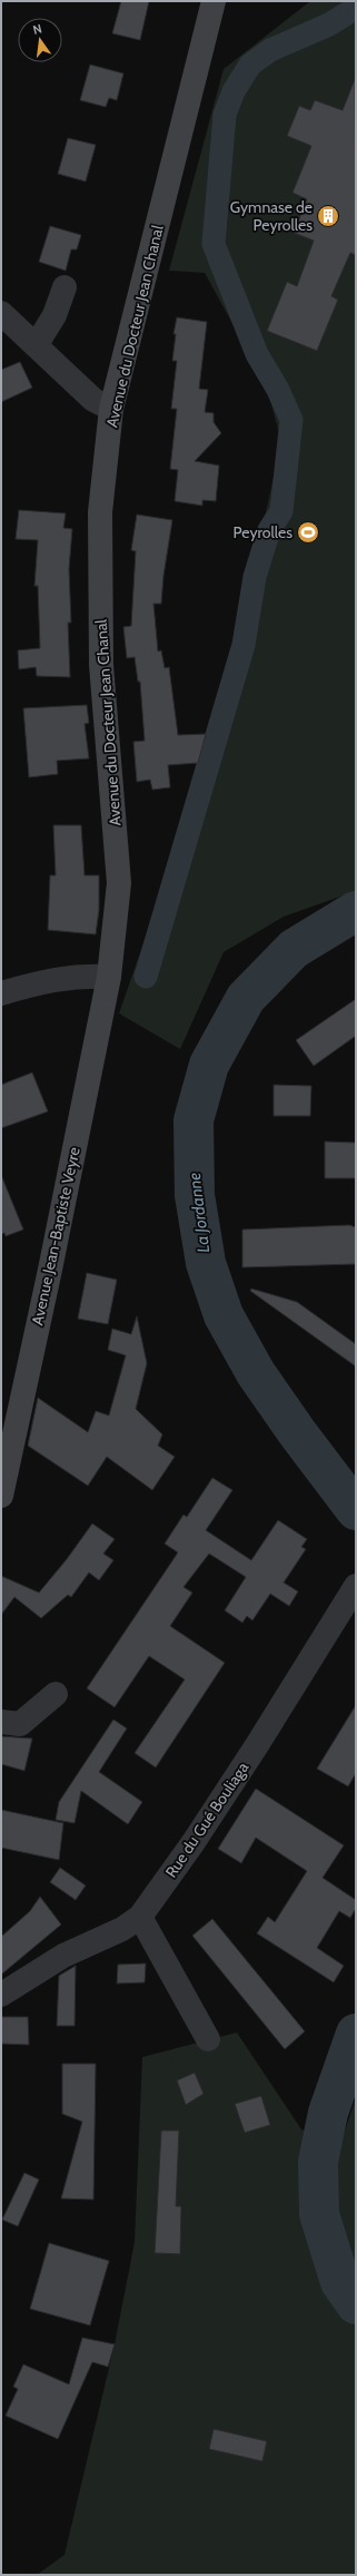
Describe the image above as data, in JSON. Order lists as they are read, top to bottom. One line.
{"streets":{"main road":["Avenue du Docteur Jean Chanal","Avenue Jean-Baptiste Veyre"],"street":["Rue du Gué Bouliaga"]},"crossings":[["Avenue du Docteur Jean Chanal","Avenue Jean-Baptiste Veyre"]],"water":["La Jordanne"],"places":{"building":["Gymnase de Peyrolles"],"sports":["Peyrolles"]},"north":"top"}
